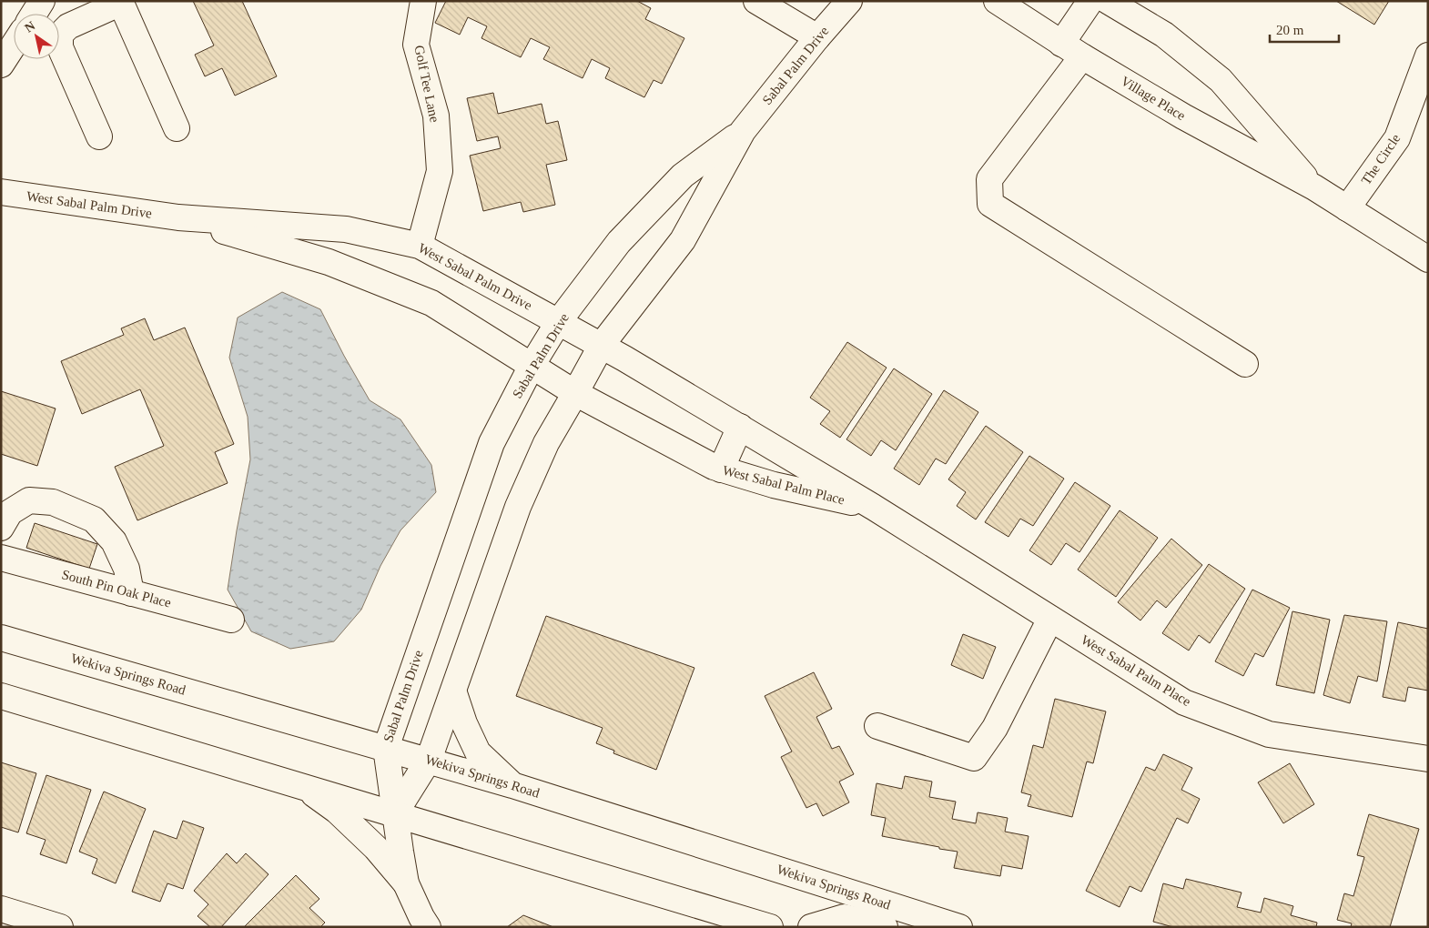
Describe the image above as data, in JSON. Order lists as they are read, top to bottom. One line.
{"streets":{"street":["Sabal Palm Drive","Golf Tee Lane","Village Place","The Circle","West Sabal Palm Drive","West Sabal Palm Place","South Pin Oak Place","Wekiva Springs Road"]},"crossings":[["Sabal Palm Drive","West Sabal Palm Drive"],["Sabal Palm Drive","West Sabal Palm Place"],["Sabal Palm Drive","Wekiva Springs Road"],["Golf Tee Lane","West Sabal Palm Drive"],["Village Place","The Circle"],["West Sabal Palm Drive","West Sabal Palm Place"]],"scale_bar":"20 m","north":"top left"}
